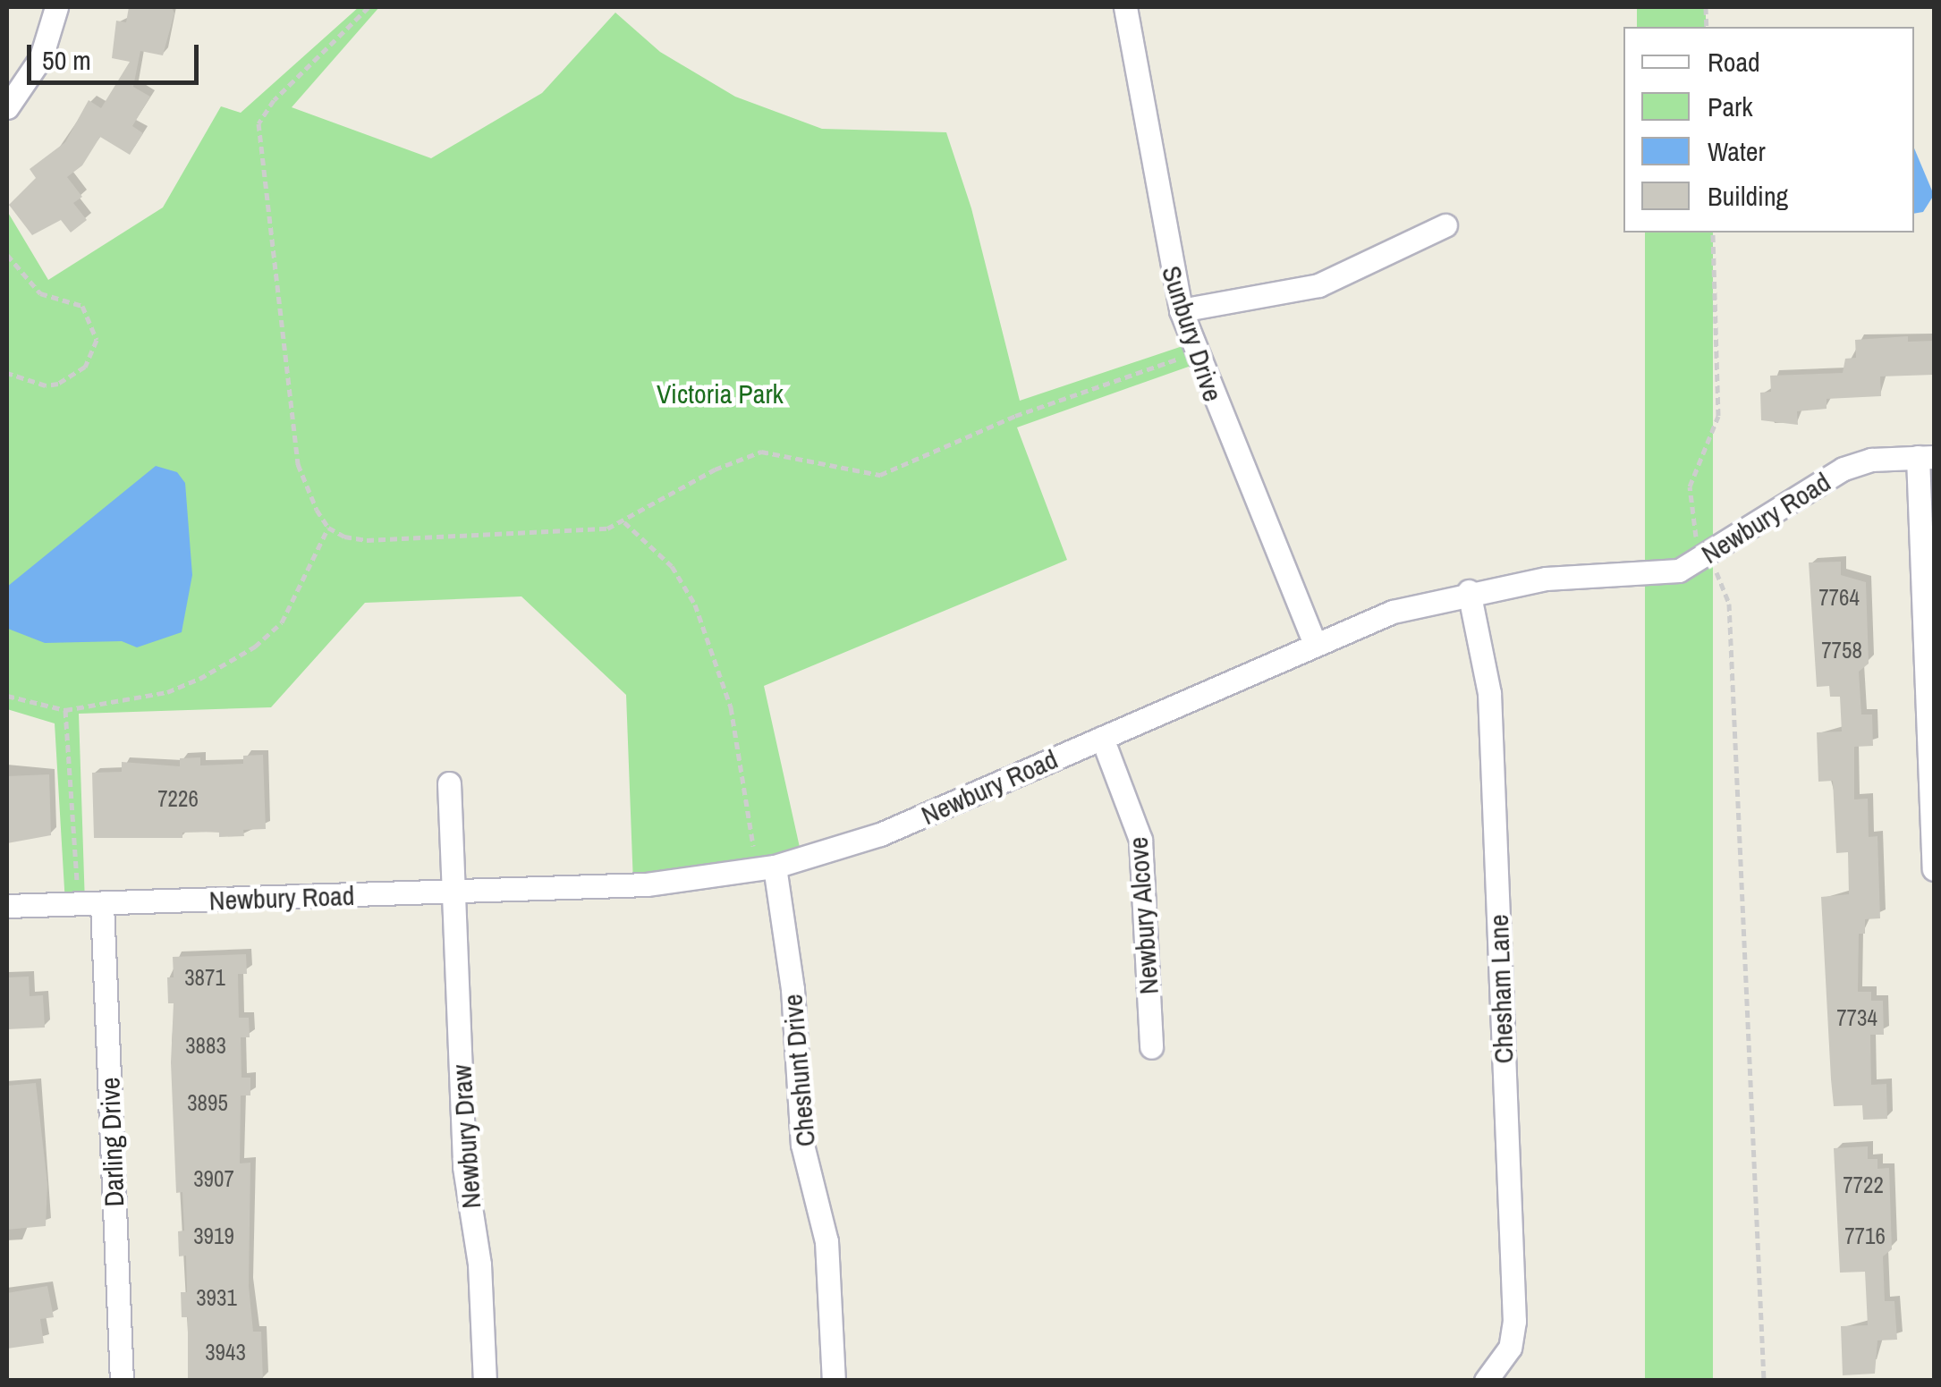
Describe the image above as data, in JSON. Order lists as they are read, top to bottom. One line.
{"streets":{"street":["Sunbury Drive","Newbury Road","Newbury Alcove","Chesham Lane","Cheshunt Drive","Newbury Draw","Darling Drive"]},"crossings":[["Sunbury Drive","Newbury Road"],["Newbury Road","Newbury Alcove"],["Newbury Road","Chesham Lane"],["Newbury Road","Cheshunt Drive"],["Newbury Road","Newbury Draw"],["Newbury Road","Darling Drive"]],"parks":["Victoria Park"],"house_numbers":["7764","7758","7226","3871","7734","3883","3895","3907","7722","3919","7716","3931","3943"],"legend":["Road","Park","Water","Building"],"scale_bar":"50 m"}
